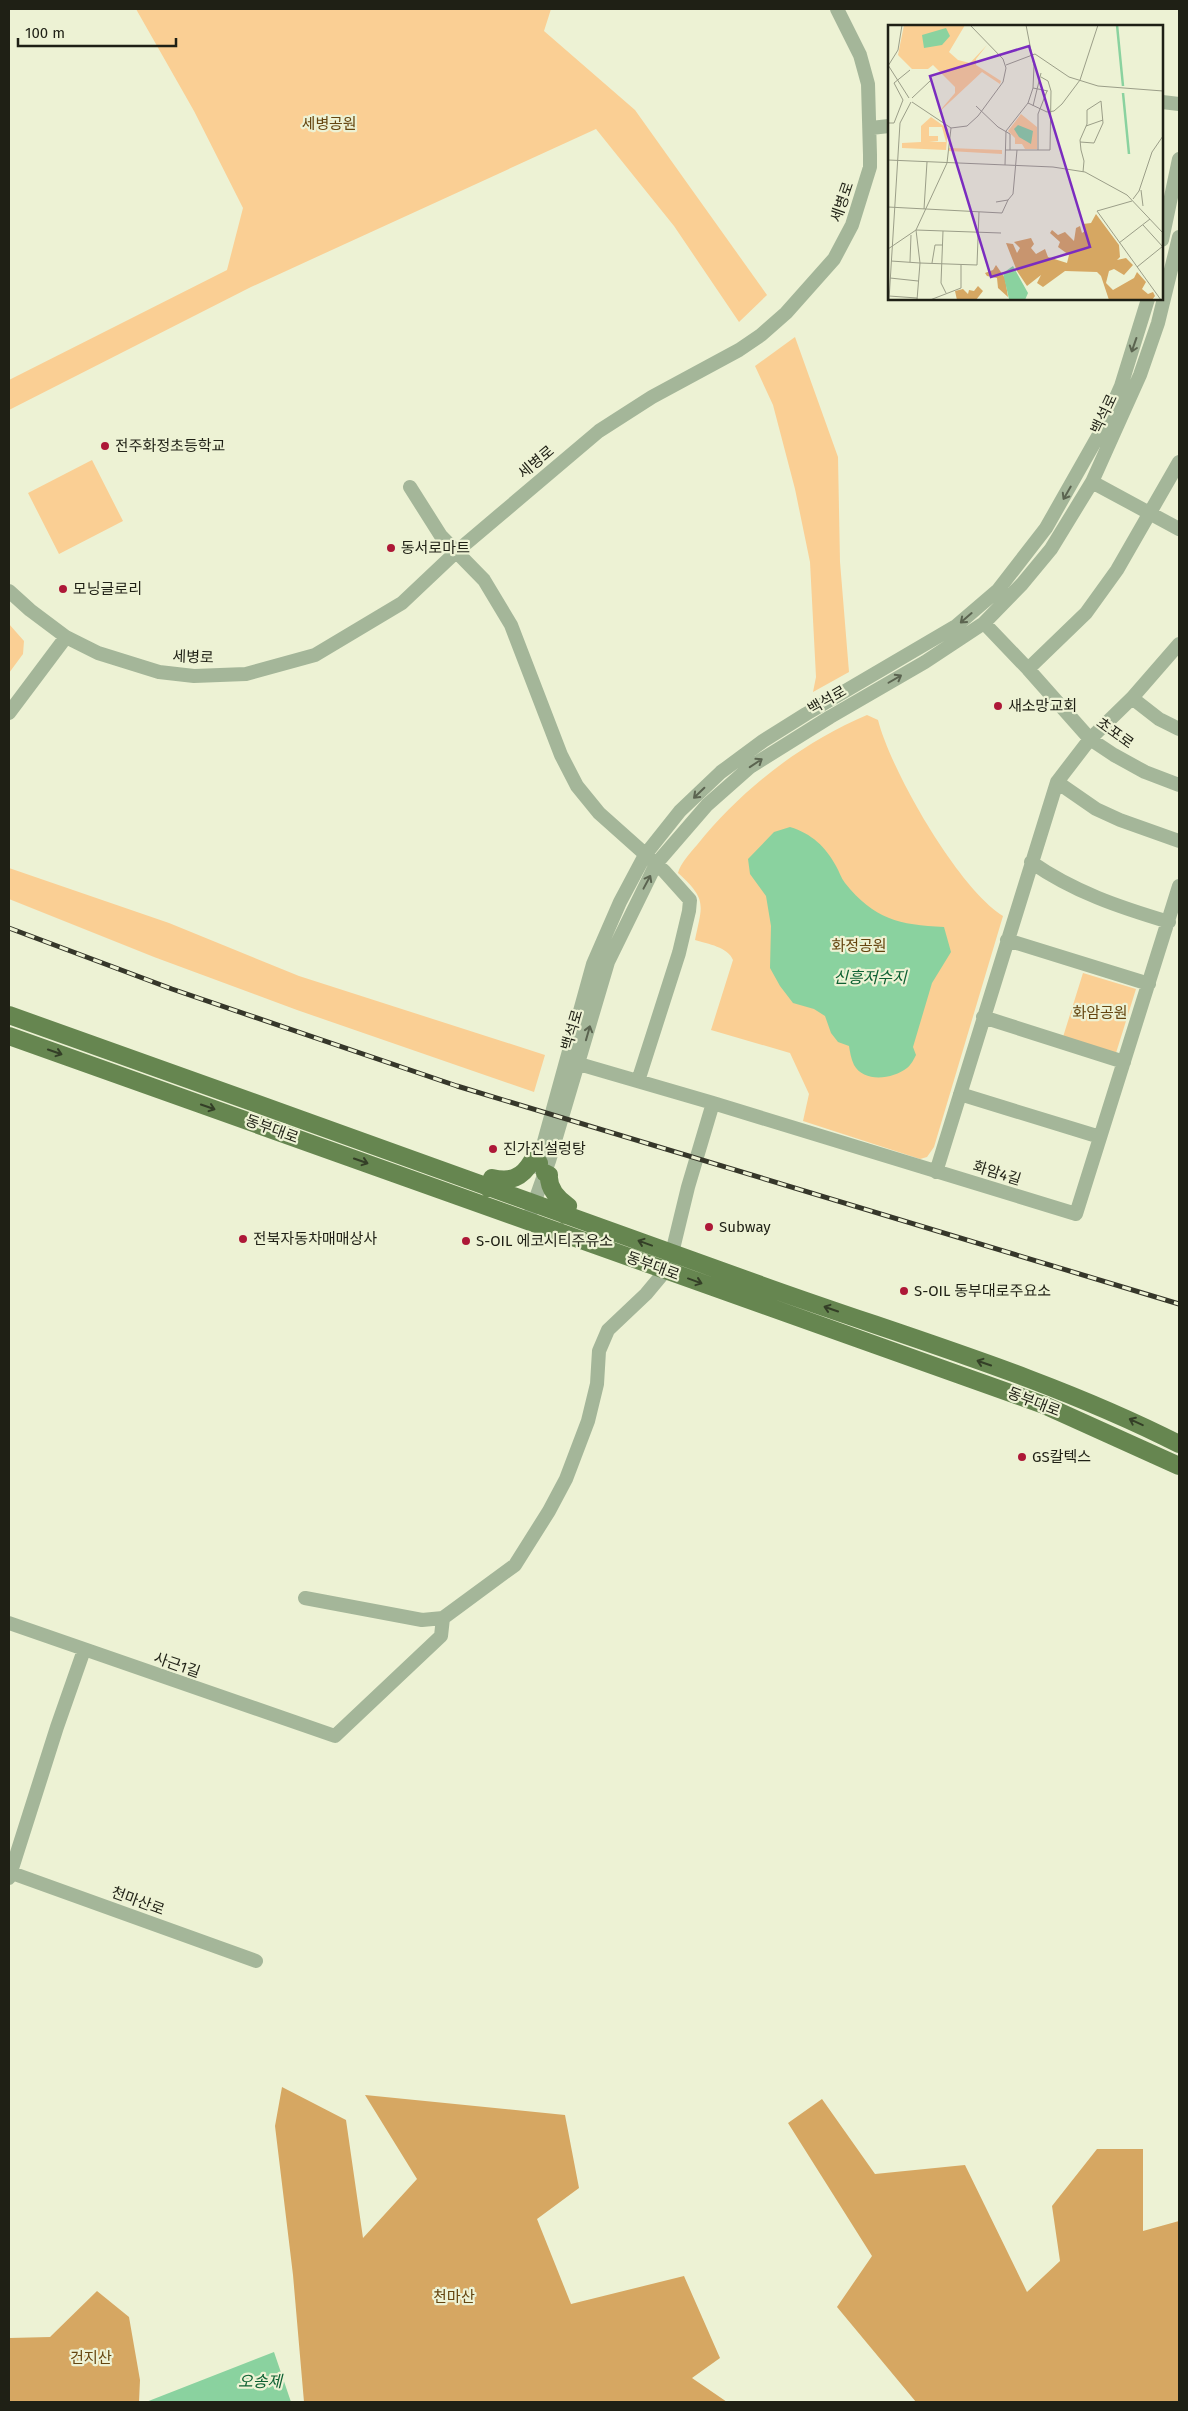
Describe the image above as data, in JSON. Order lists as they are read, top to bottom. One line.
{"streets":{"main road":["동부대로"],"street":["세병로","백석로","초포로","화암4길","사근1길","천마산로"]},"crossings":[["백석로","초포로"],["백석로","동부대로"],["백석로","화암4길"]],"water":["신흥저수지","오송제"],"parks":["세병공원","화정공원","화암공원","천마산","건지산"],"places":["전주화정초등학교","동서로마트","모닝글로리","새소망교회","진가진설렁탕","Subway","전북자동차매매상사","S-OIL 에코시티주유소","S-OIL 동부대로주요소","GS칼텍스"],"scale_bar":"100 m"}
